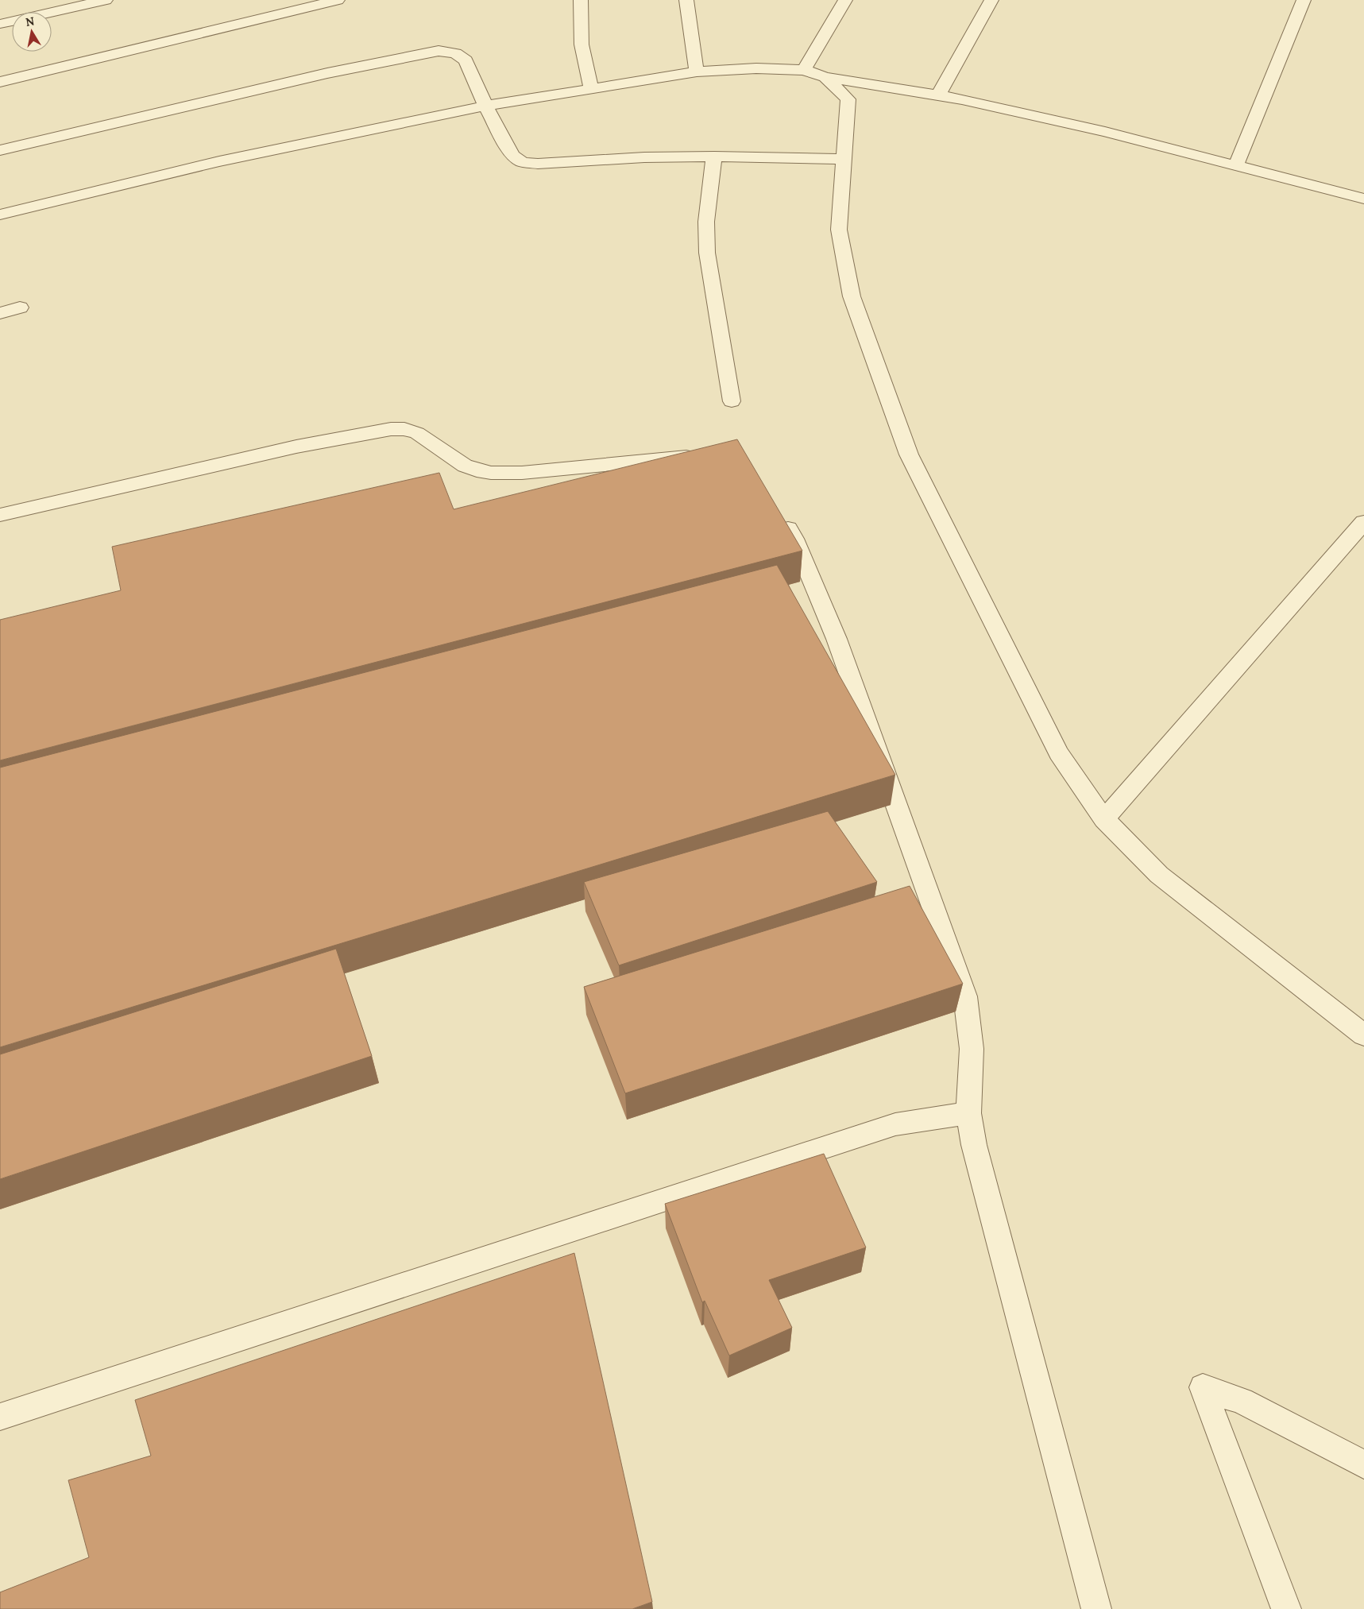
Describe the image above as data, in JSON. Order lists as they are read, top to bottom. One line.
{"north":"top"}
